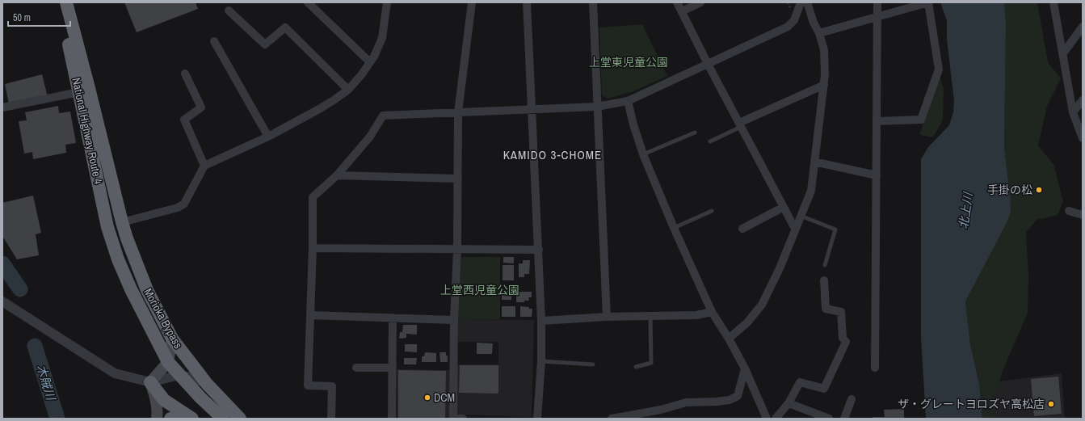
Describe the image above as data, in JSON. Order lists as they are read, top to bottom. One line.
{"streets":{"highway":["National Highway Route 4","Morioka Bypass"]},"crossings":[["National Highway Route 4","Morioka Bypass"]],"districts":["KAMIDO 3-CHOME"],"water":["北上川","木賊川"],"parks":["上堂東児童公園","上堂西児童公園"],"places":["手掛の松","DCM","ザ・グレートヨロズヤ高松店"],"scale_bar":"50 m"}
